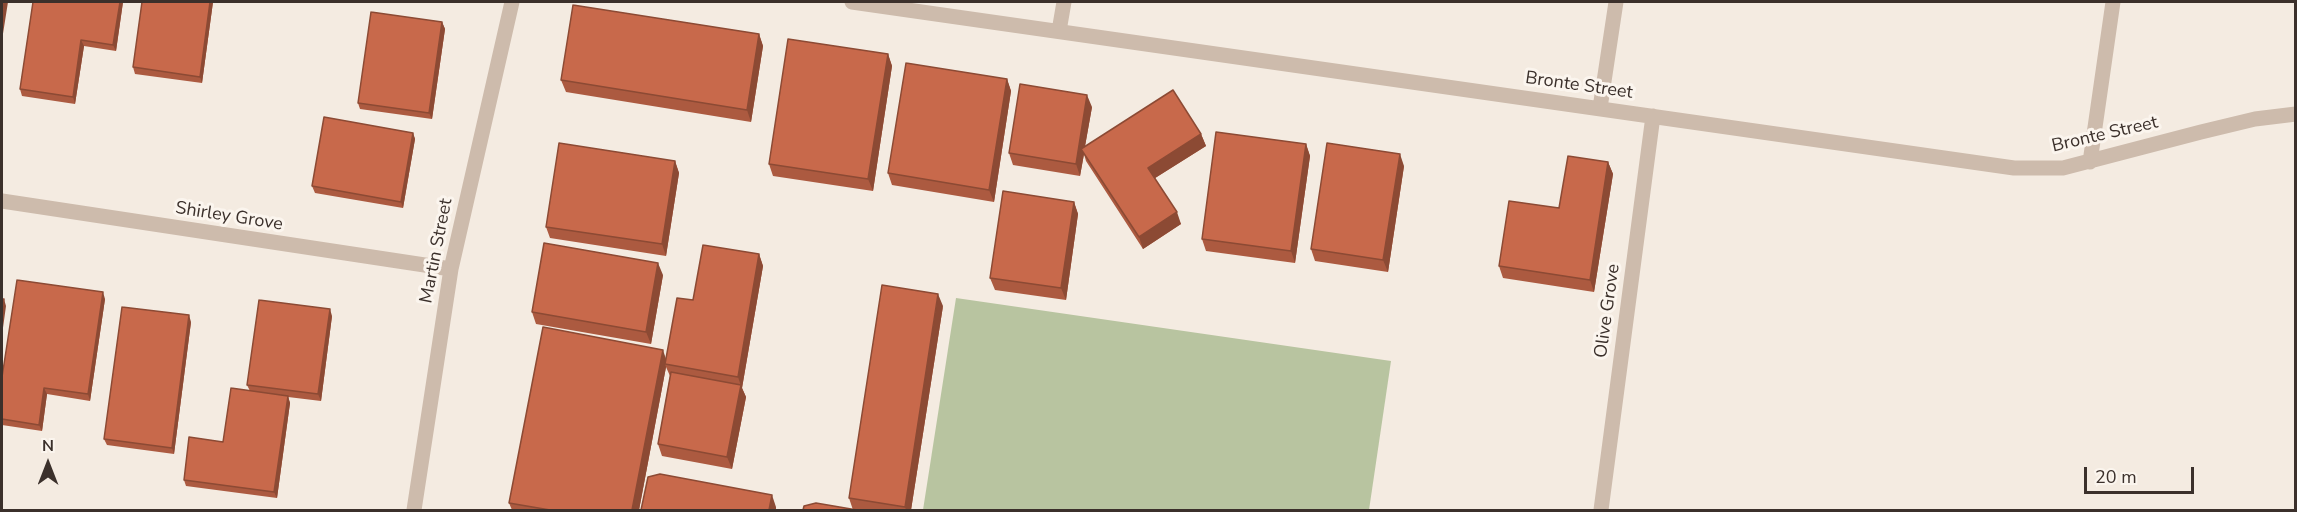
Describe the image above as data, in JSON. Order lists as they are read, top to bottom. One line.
{"streets":{"street":["Bronte Street","Shirley Grove","Martin Street","Olive Grove"]},"crossings":[["Bronte Street","Olive Grove"],["Shirley Grove","Martin Street"]],"scale_bar":"20 m","north":"top"}
